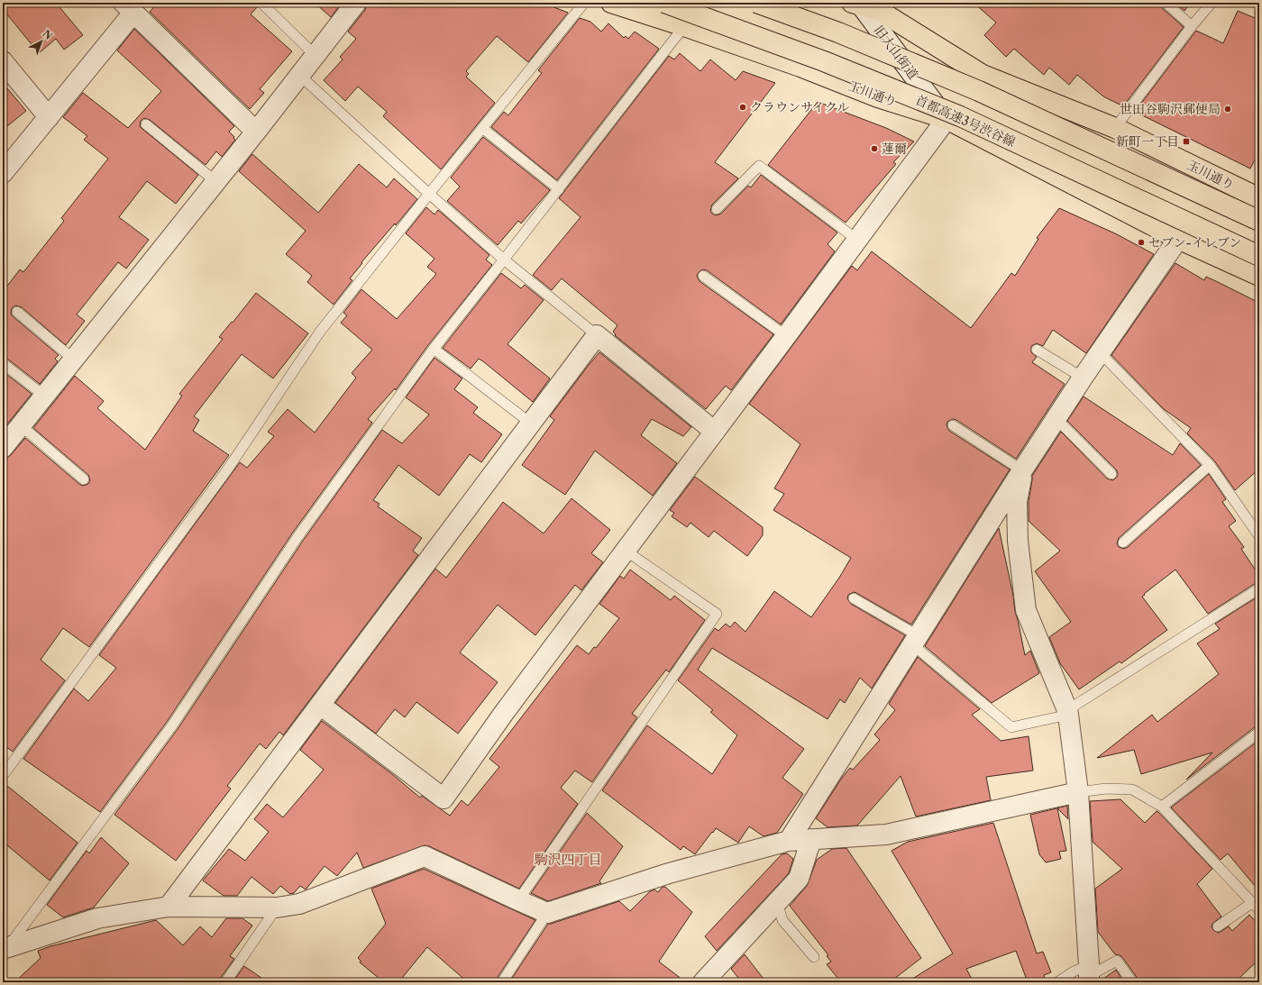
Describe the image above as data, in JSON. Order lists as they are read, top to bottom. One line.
{"streets":{"highway":["玉川通り","首都高速3号渋谷線"],"street":["旧大山街道"]},"crossings":[["旧大山街道","玉川通り"]],"districts":["駒沢四丁目"],"places":{"other":["クラウンサイクル","世田谷駒沢郵便局","蓮爾","セブン-イレブン"],"transit":["新町一丁目"]},"north":"top right"}
